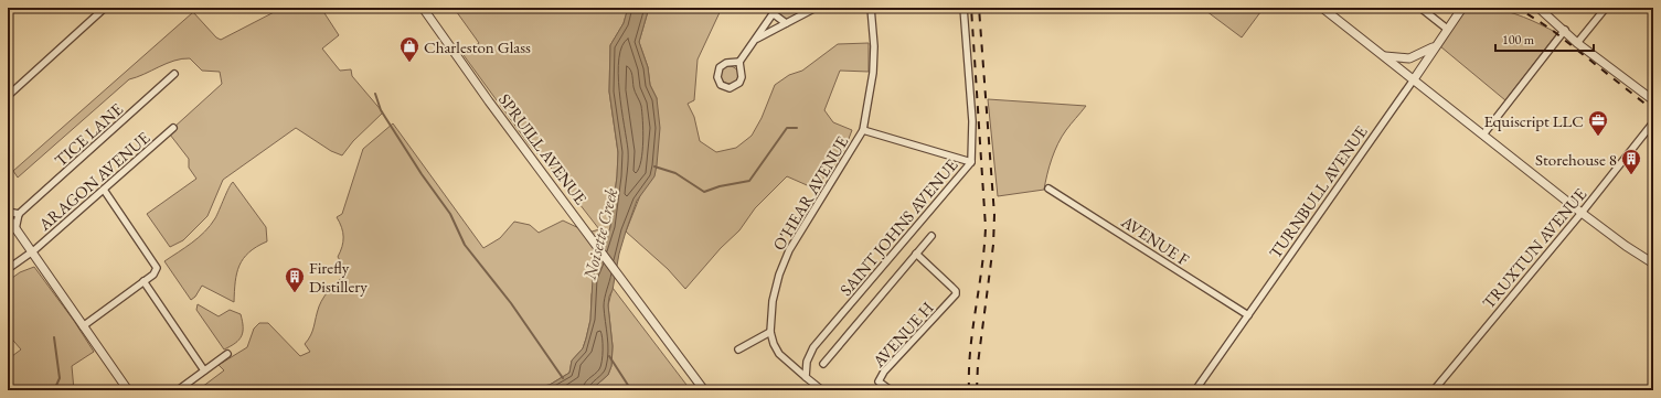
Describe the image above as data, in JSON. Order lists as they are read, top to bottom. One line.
{"streets":{"street":["TICE LANE","SPRUILL AVENUE","ARAGON AVENUE","TURNBULL AVENUE","O'HEAR AVENUE","SAINT JOHNS AVENUE","AVENUE F","TRUXTUN AVENUE","AVENUE H"]},"crossings":[["TURNBULL AVENUE","AVENUE F"],["O'HEAR AVENUE","SAINT JOHNS AVENUE"]],"water":["Noisette Creek"],"places":{"shop":["Charleston Glass"],"office":["Equiscript LLC"],"building":["Storehouse 8","Firefly Distillery"]},"scale_bar":"100 m"}
